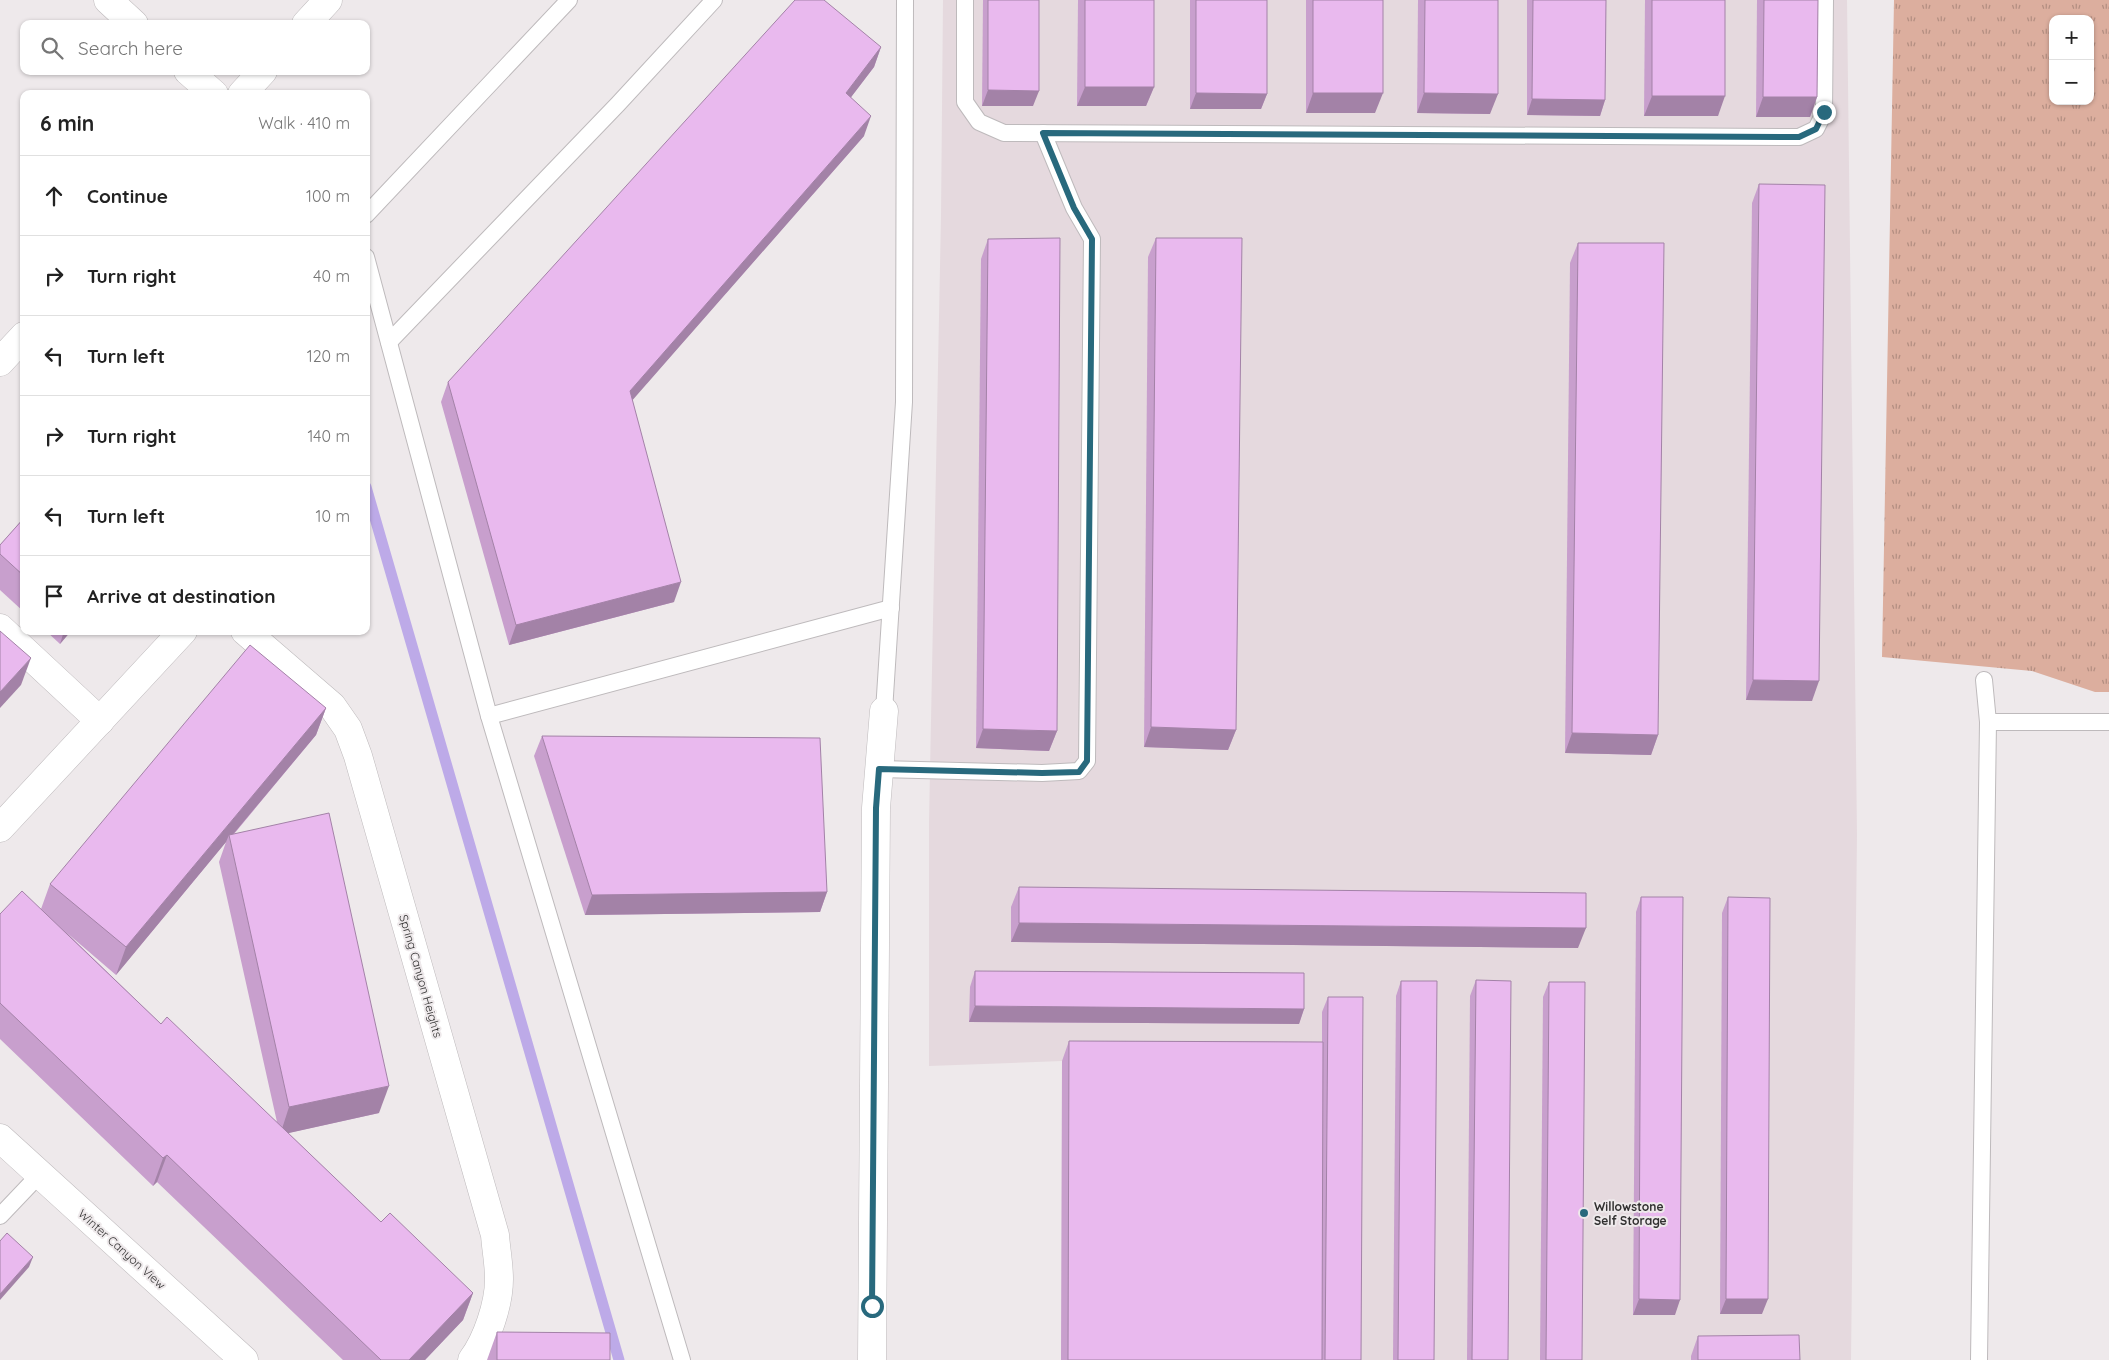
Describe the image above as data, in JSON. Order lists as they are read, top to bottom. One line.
{"streets":{"street":["Spring Canyon Heights","Winter Canyon View"]},"places":["Willowstone Self Storage"],"page":{"map_buttons":["+","−"],"search":"Search here","heading":["6 min","Walk · 410 m"],"list":[["Continue","100 m"],["Turn right","40 m"],["Turn left","120 m"],["Turn right","140 m"],["Turn left","10 m"],"Arrive at destination"]}}
